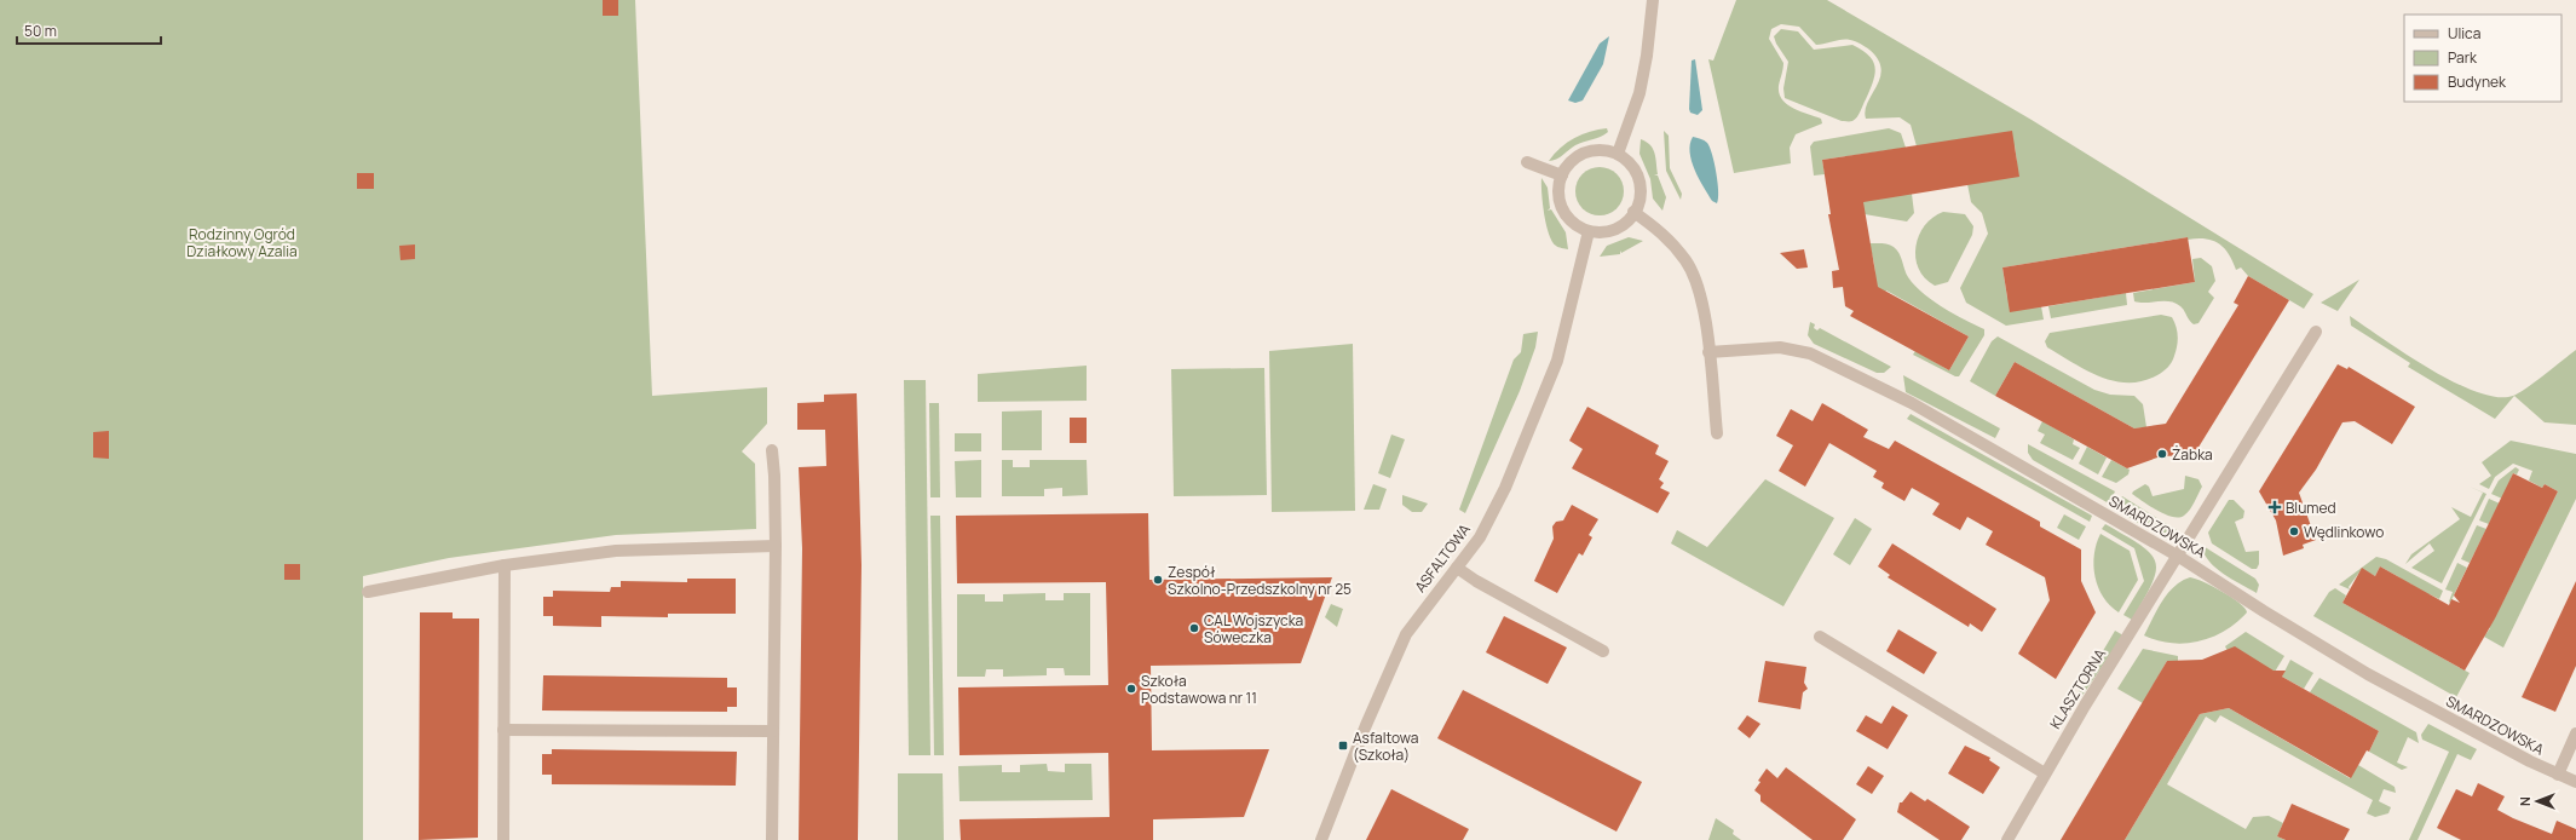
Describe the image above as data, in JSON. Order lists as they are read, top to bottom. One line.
{"streets":{"street":["SMARDZOWSKA","ASFALTOWA","KLASZTORNA"]},"crossings":[["SMARDZOWSKA","KLASZTORNA"]],"parks":["Rodzinny Ogród Działkowy Azalia"],"places":{"other":["Żabka","Wędlinkowo","Zespół Szkolno-Przedszkolny nr 25","CAL Wojszycka Sóweczka","Szkoła Podstawowa nr 11"],"health":["Blumed"],"transit":["Asfaltowa (Szkoła)"]},"legend":["Ulica","Park","Budynek"],"scale_bar":"50 m","north":"left"}
